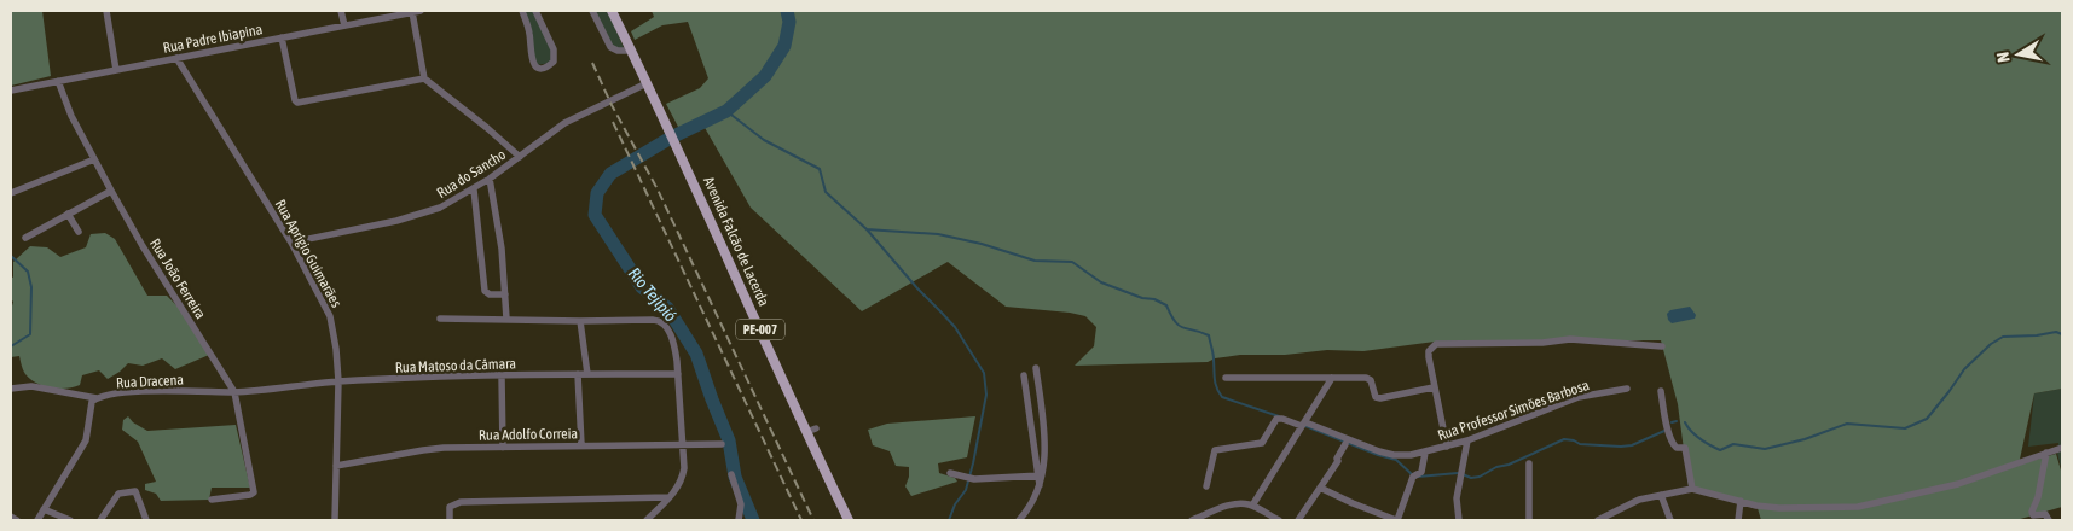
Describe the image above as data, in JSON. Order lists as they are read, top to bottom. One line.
{"streets":{"main road":["Avenida Falcão de Lacerda","PE-007"],"street":["Rua Padre Ibiapina","Rua do Sancho","Rua Aprígio Guimarães","Rua João Ferreira","Rua Matoso da Câmara","Rua Dracena","Rua Professor Simões Barbosa","Rua Adolfo Correia"]},"crossings":[["Rua Padre Ibiapina","Rua Aprígio Guimarães"],["Rua Padre Ibiapina","Rua João Ferreira"],["Rua do Sancho","Avenida Falcão de Lacerda"],["Rua do Sancho","Rua Aprígio Guimarães"],["Rua do Sancho","PE-007"],["Avenida Falcão de Lacerda","PE-007"],["Rua Aprígio Guimarães","Rua Matoso da Câmara"],["Rua Aprígio Guimarães","Rua Adolfo Correia"],["Rua João Ferreira","Rua Matoso da Câmara"],["Rua João Ferreira","Rua Dracena"],["Rua Matoso da Câmara","Rua Dracena"]],"water":["Rio Tejipió"],"north":"left"}
